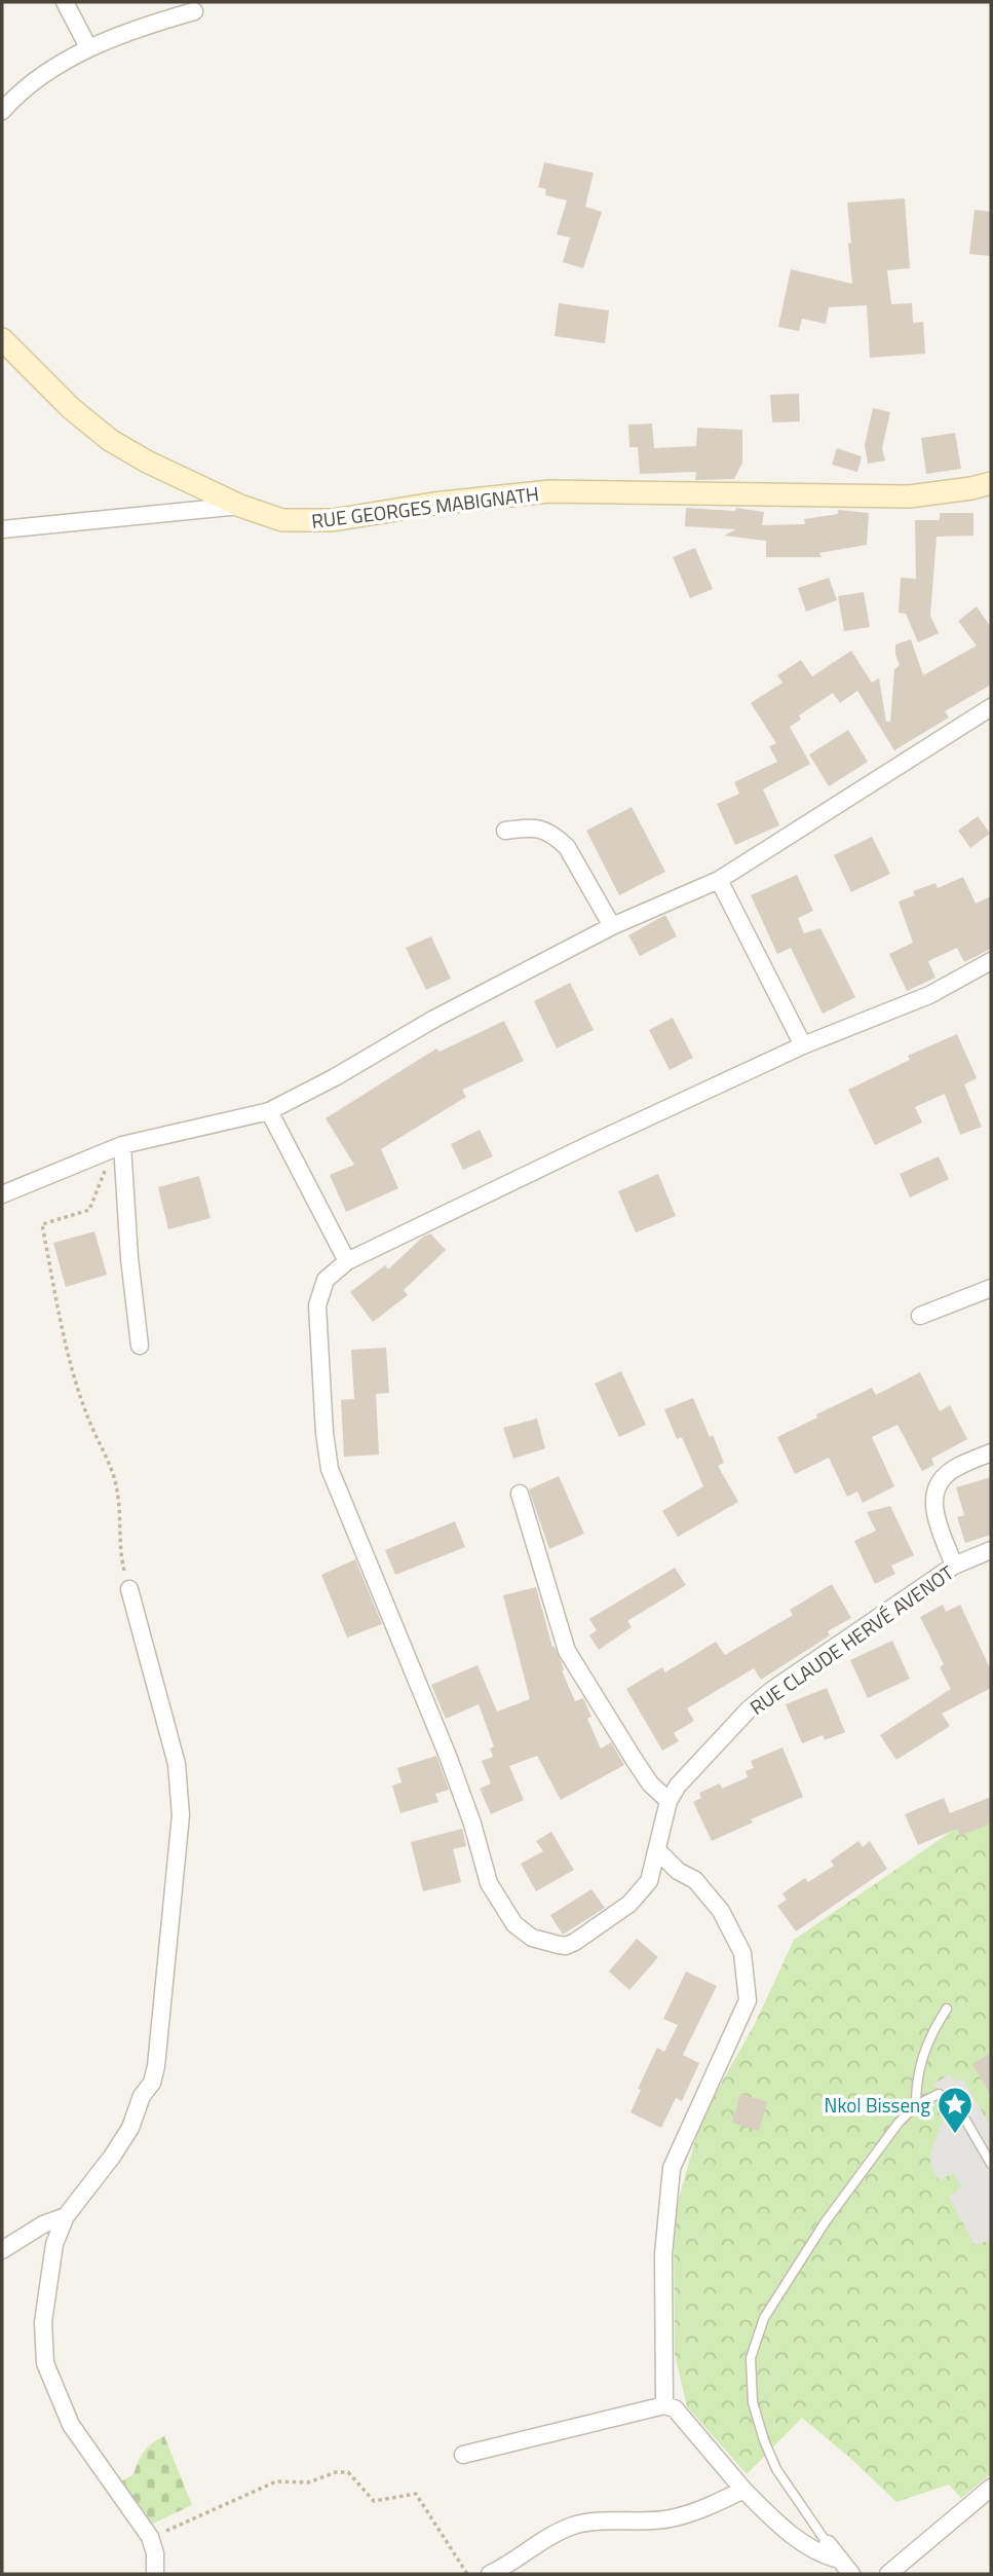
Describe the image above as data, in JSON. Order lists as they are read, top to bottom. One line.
{"streets":{"main road":["RUE GEORGES MABIGNATH"],"street":["RUE CLAUDE HERVÉ AVENOT"]},"places":{"place":["Nkol Bisseng"]}}
